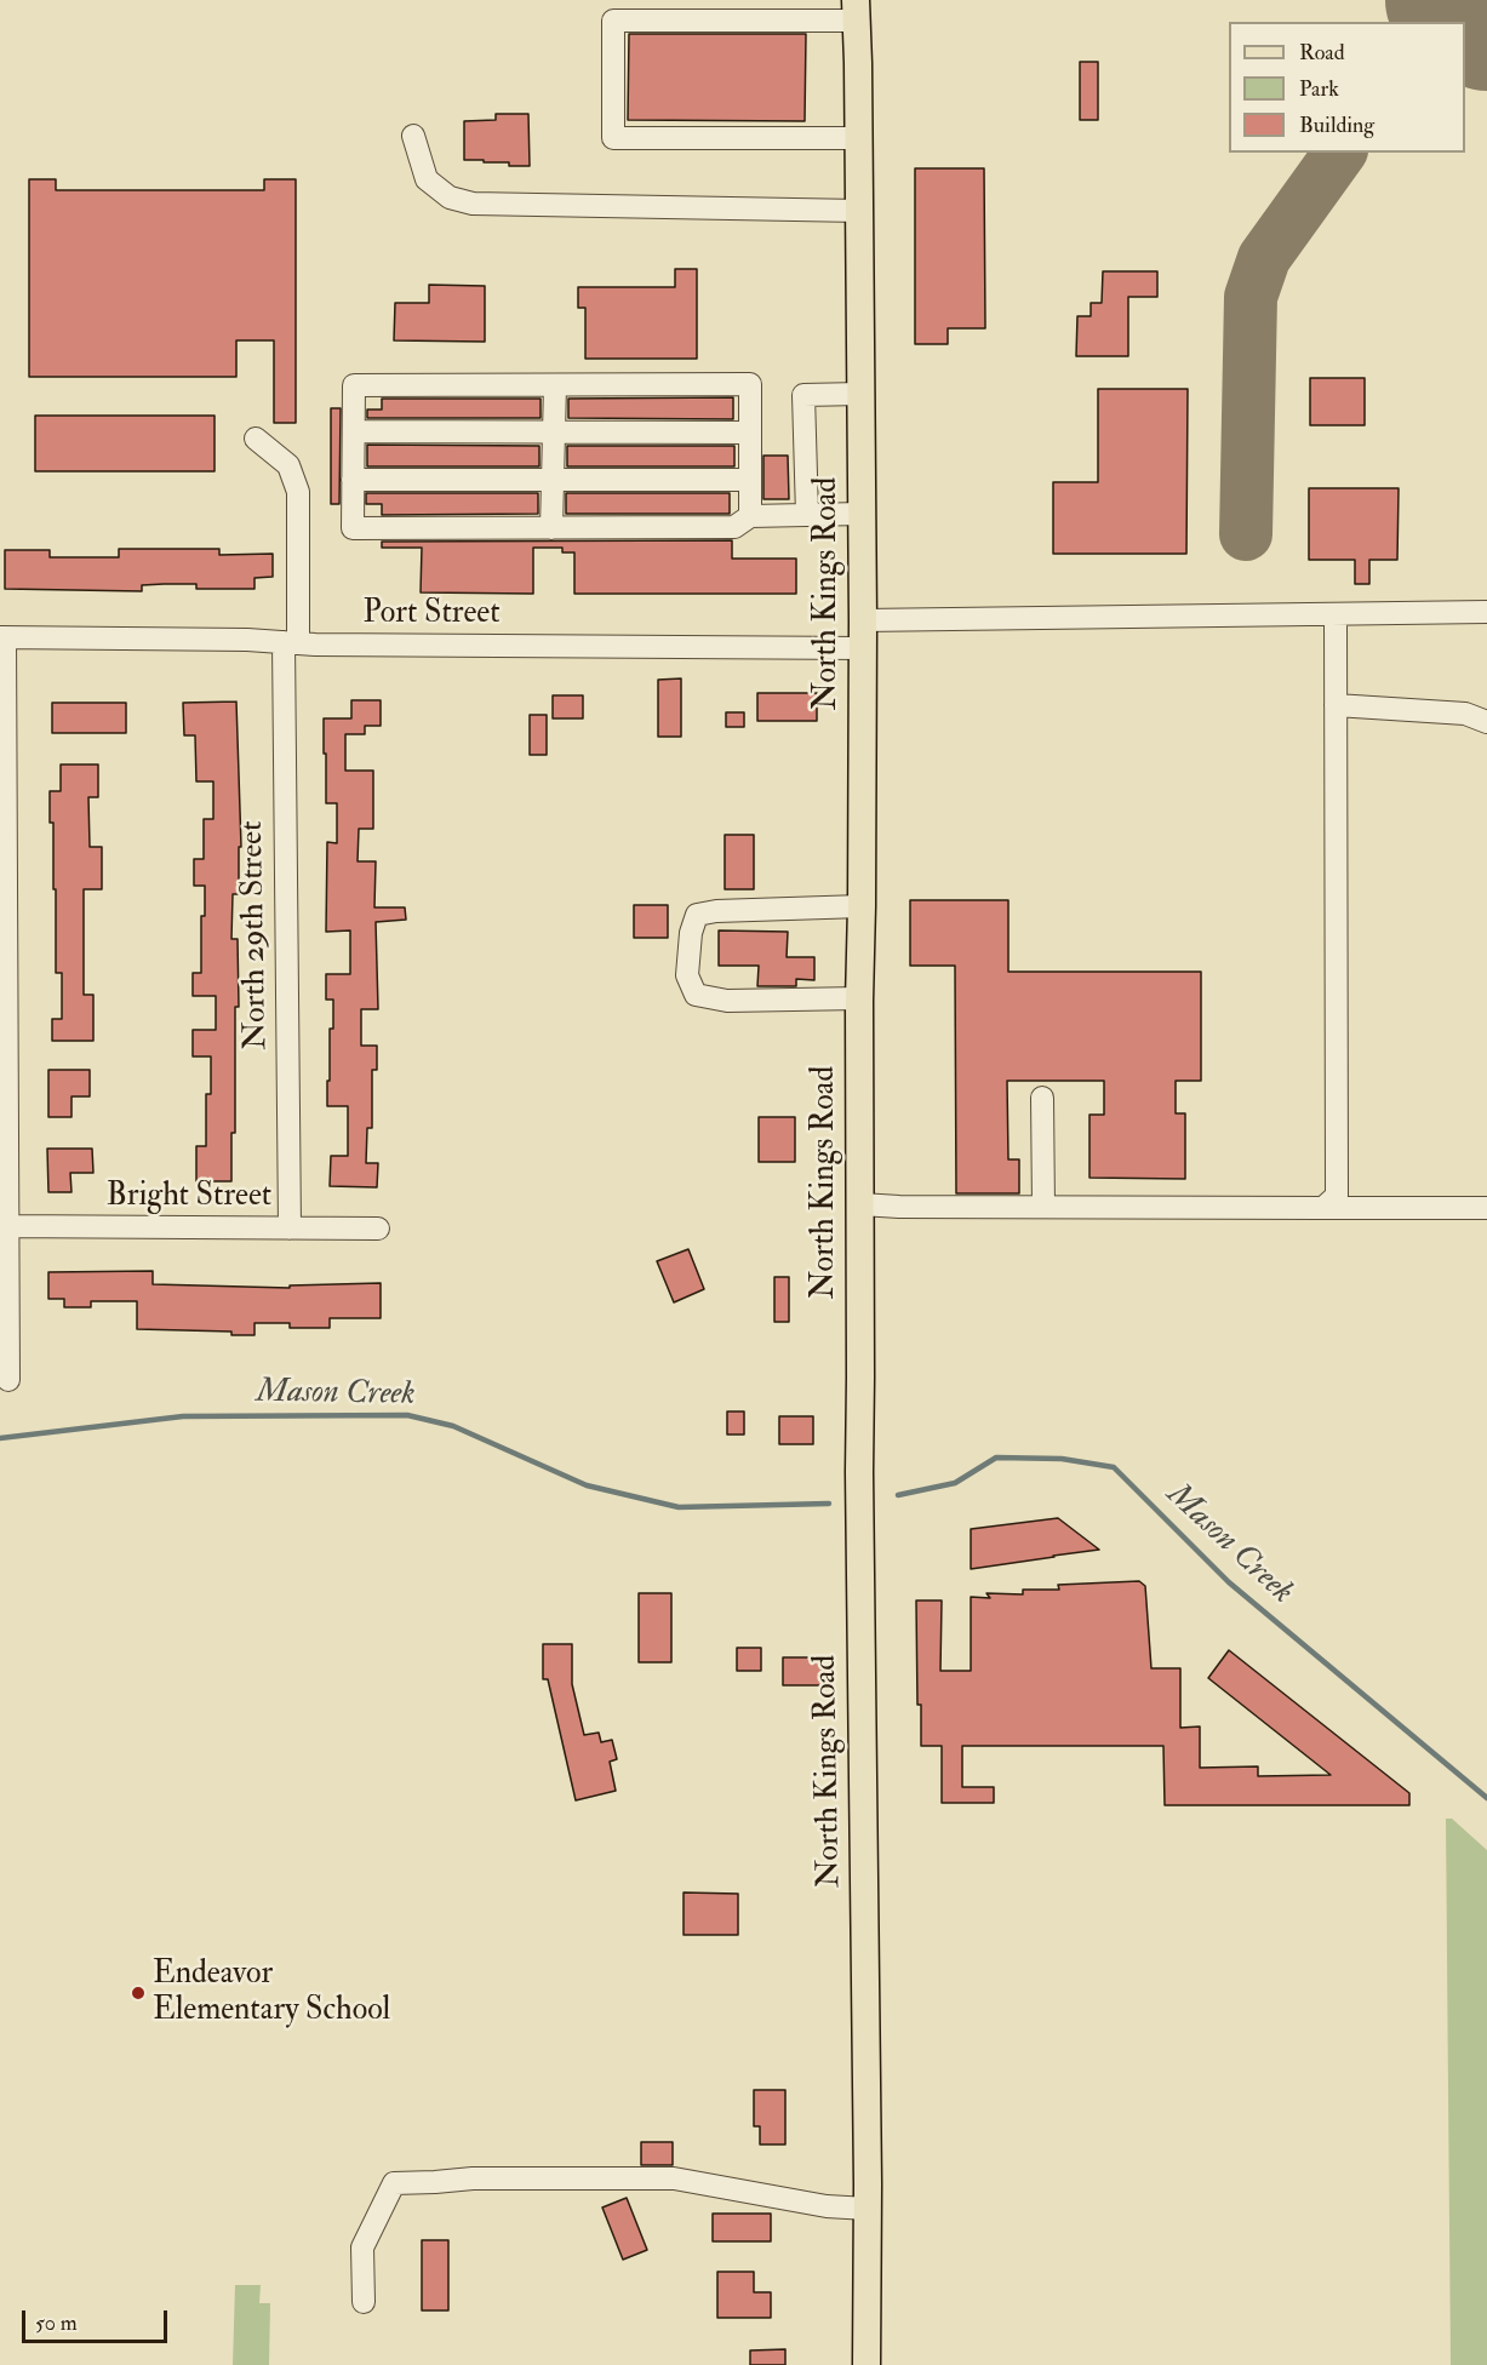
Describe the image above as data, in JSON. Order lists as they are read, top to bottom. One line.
{"streets":{"main road":["North Kings Road"],"street":["Port Street","North 29th Street","Bright Street"]},"crossings":[["North Kings Road","Port Street"],["Port Street","North 29th Street"],["North 29th Street","Bright Street"]],"water":["Mason Creek"],"places":["Endeavor Elementary School"],"legend":["Road","Park","Building"],"scale_bar":"50 m"}
